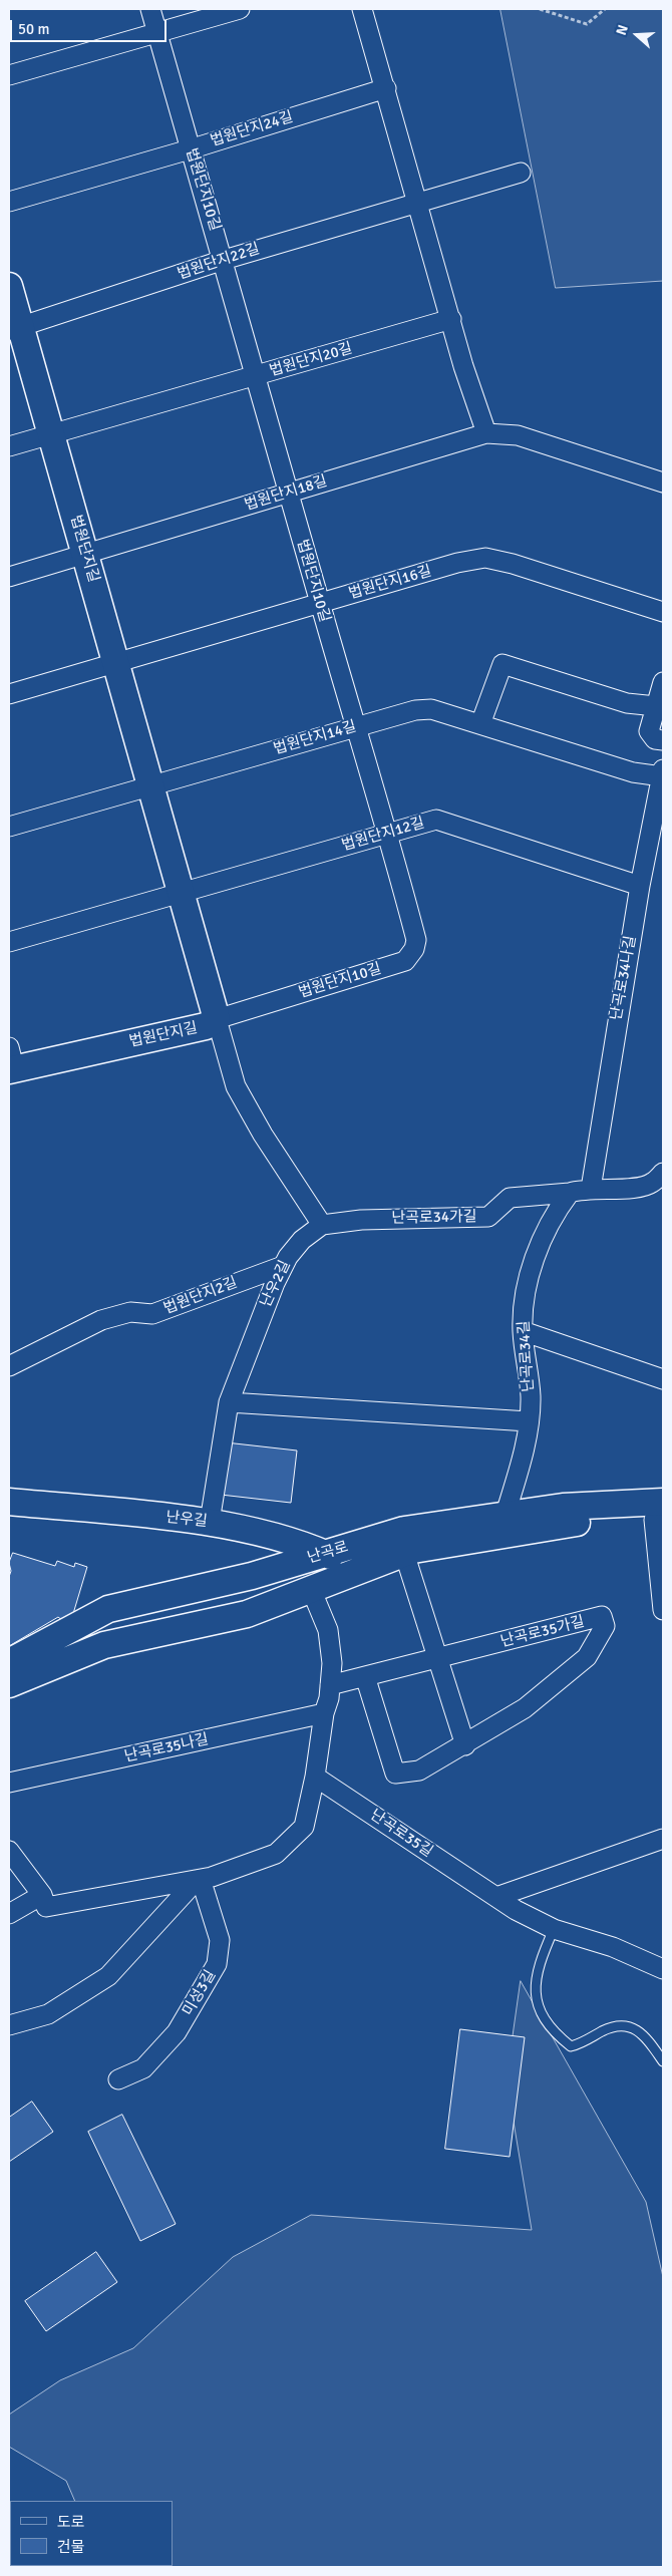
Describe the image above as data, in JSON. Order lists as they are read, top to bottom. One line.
{"streets":{"street":["법원단지24길","법원단지10길","법원단지22길","법원단지20길","법원단지18길","법원단지길","법원단지16길","법원단지14길","법원단지12길","난곡로34나길","난곡로34가길","난우2길","법원단지2길","난곡로34길","난우길","난곡로","난곡로35가길","난곡로35나길","난곡로35길","미성3길"]},"crossings":[["법원단지24길","법원단지10길"],["법원단지10길","법원단지22길"],["법원단지10길","법원단지20길"],["법원단지10길","법원단지18길"],["법원단지10길","법원단지길"],["법원단지10길","법원단지16길"],["법원단지10길","법원단지14길"],["법원단지10길","법원단지12길"],["법원단지22길","법원단지길"],["법원단지20길","법원단지길"],["법원단지18길","법원단지길"],["법원단지길","법원단지16길"],["법원단지길","법원단지14길"],["법원단지길","법원단지12길"],["법원단지14길","난곡로34나길"],["법원단지12길","난곡로34나길"],["난곡로34가길","난우2길"],["난곡로34가길","난곡로34길"],["난우2길","법원단지2길"],["난우2길","난우길"],["난곡로34길","난곡로"],["난우길","난곡로"]],"legend":["도로","건물"],"scale_bar":"50 m","north":"left"}
